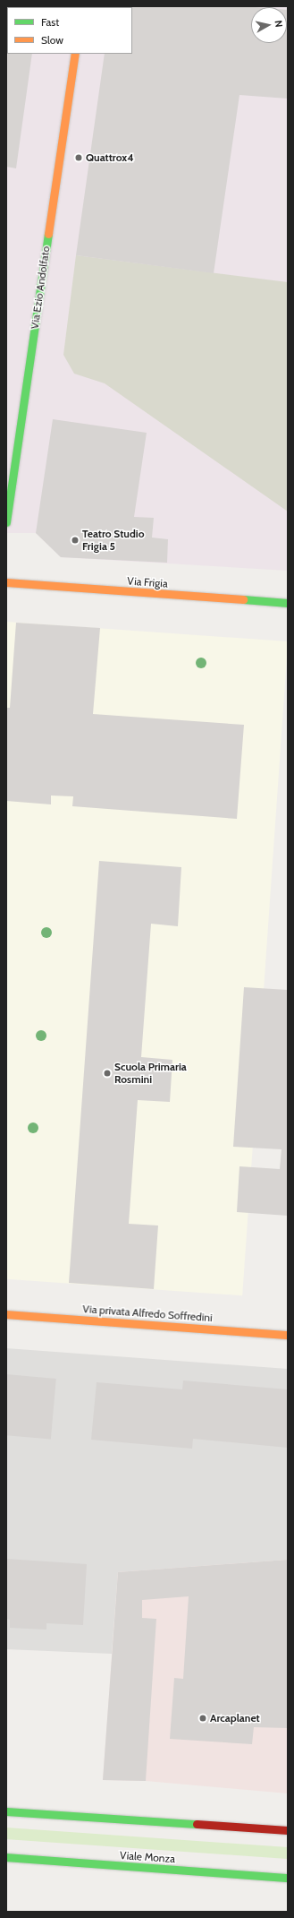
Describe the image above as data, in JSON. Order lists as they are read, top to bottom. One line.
{"streets":{"street":["Via Ezio Andolfato","Via Frigia","Via privata Alfredo Soffredini","Viale Monza"]},"places":["Quattrox4","Teatro Studio Frigia 5","Scuola Primaria Rosmini","Arcaplanet"],"legend":["Fast","Slow"],"north":"right"}
